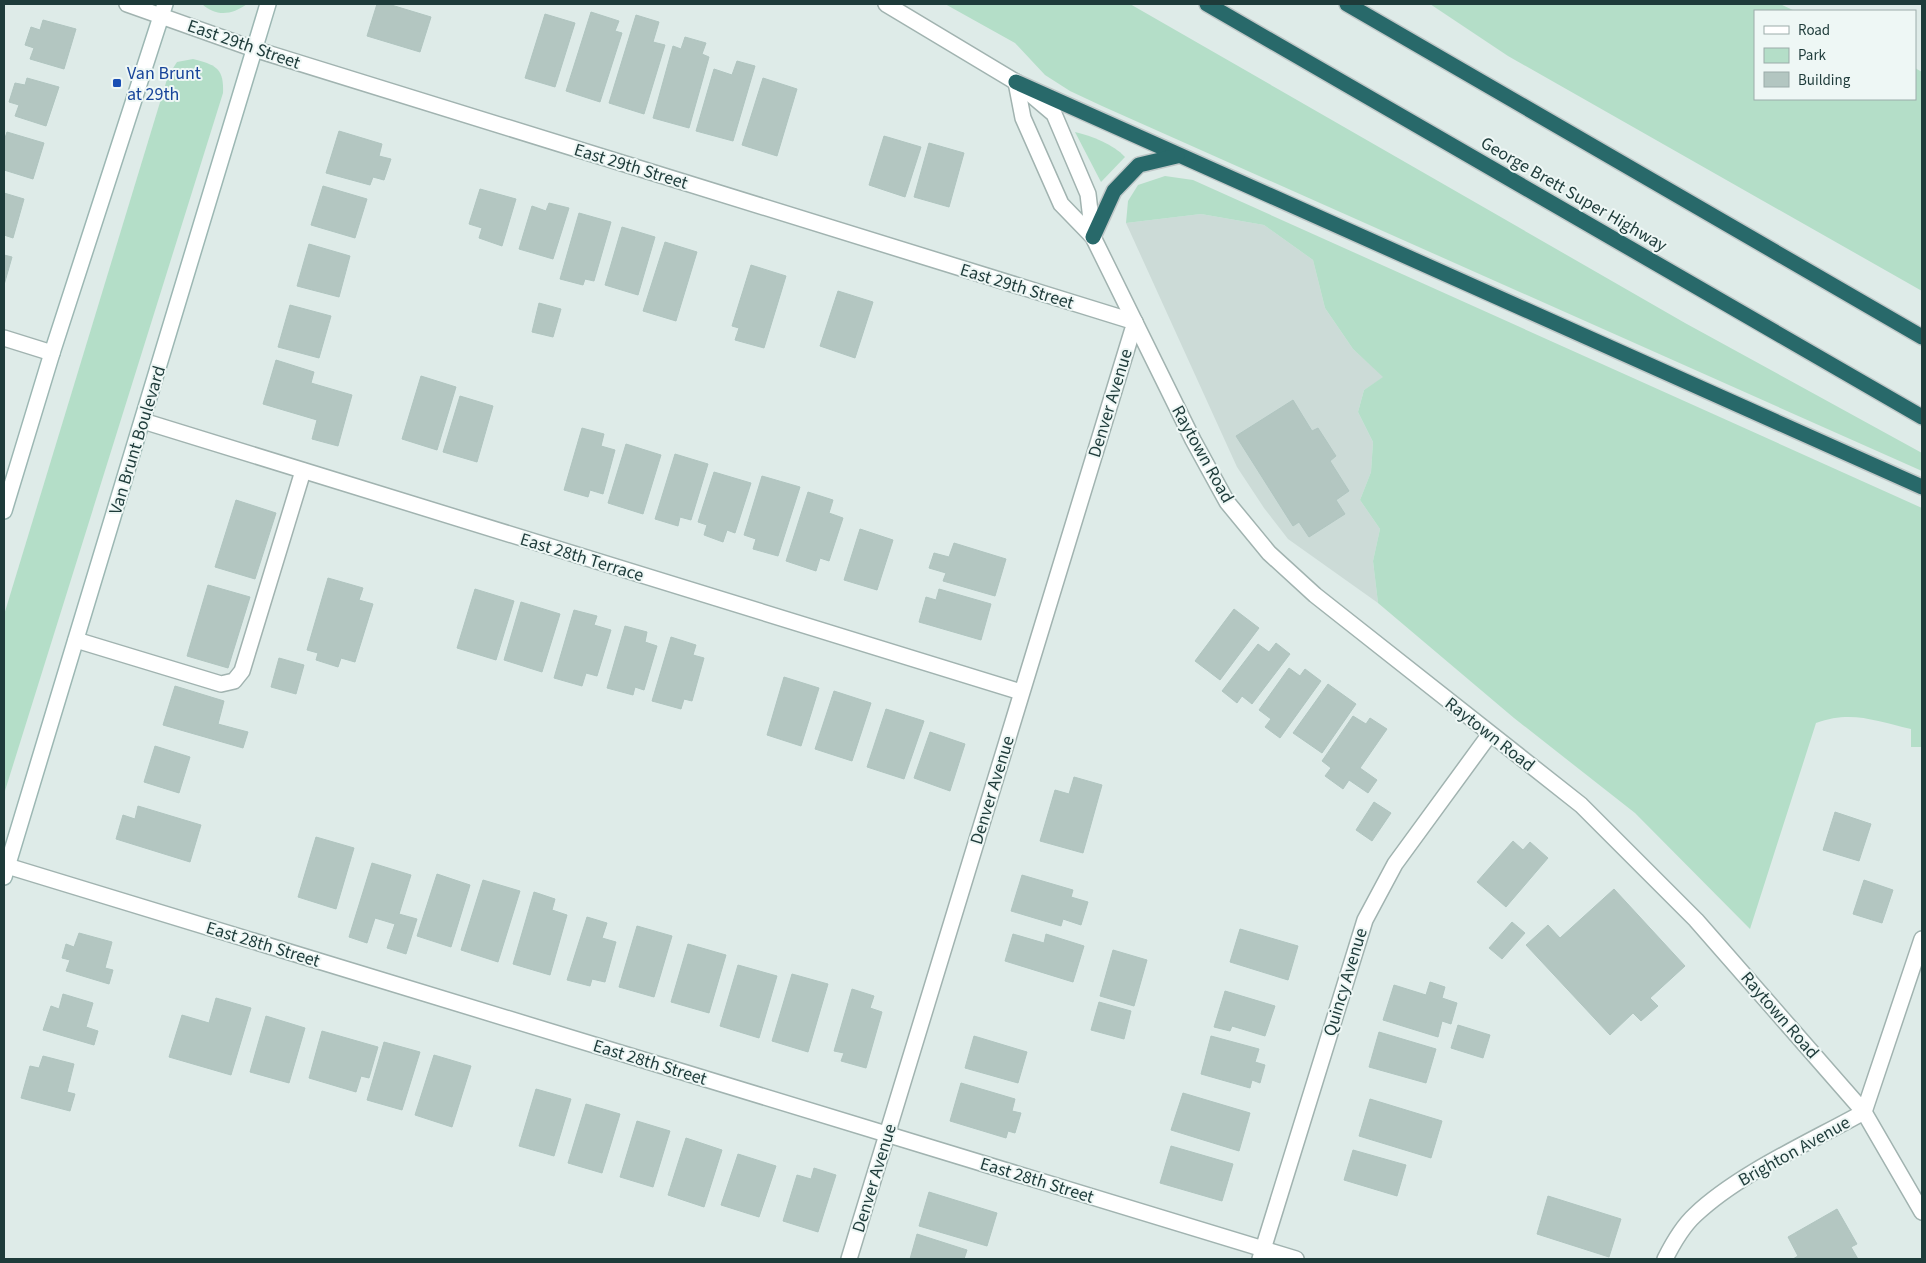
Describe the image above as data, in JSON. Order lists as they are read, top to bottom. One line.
{"streets":{"highway":["George Brett Super Highway"],"street":["East 29th Street","Denver Avenue","Van Brunt Boulevard","Raytown Road","East 28th Terrace","East 28th Street","Quincy Avenue","Brighton Avenue"]},"crossings":[["East 29th Street","Denver Avenue"],["East 29th Street","Van Brunt Boulevard"],["East 29th Street","Raytown Road"],["Denver Avenue","Raytown Road"],["Denver Avenue","East 28th Terrace"],["Denver Avenue","East 28th Street"],["Van Brunt Boulevard","East 28th Terrace"],["Van Brunt Boulevard","East 28th Street"],["Raytown Road","Quincy Avenue"],["Raytown Road","Brighton Avenue"],["East 28th Street","Quincy Avenue"]],"places":{"transit":["Van Brunt at 29th"]},"legend":["Road","Park","Building"]}
